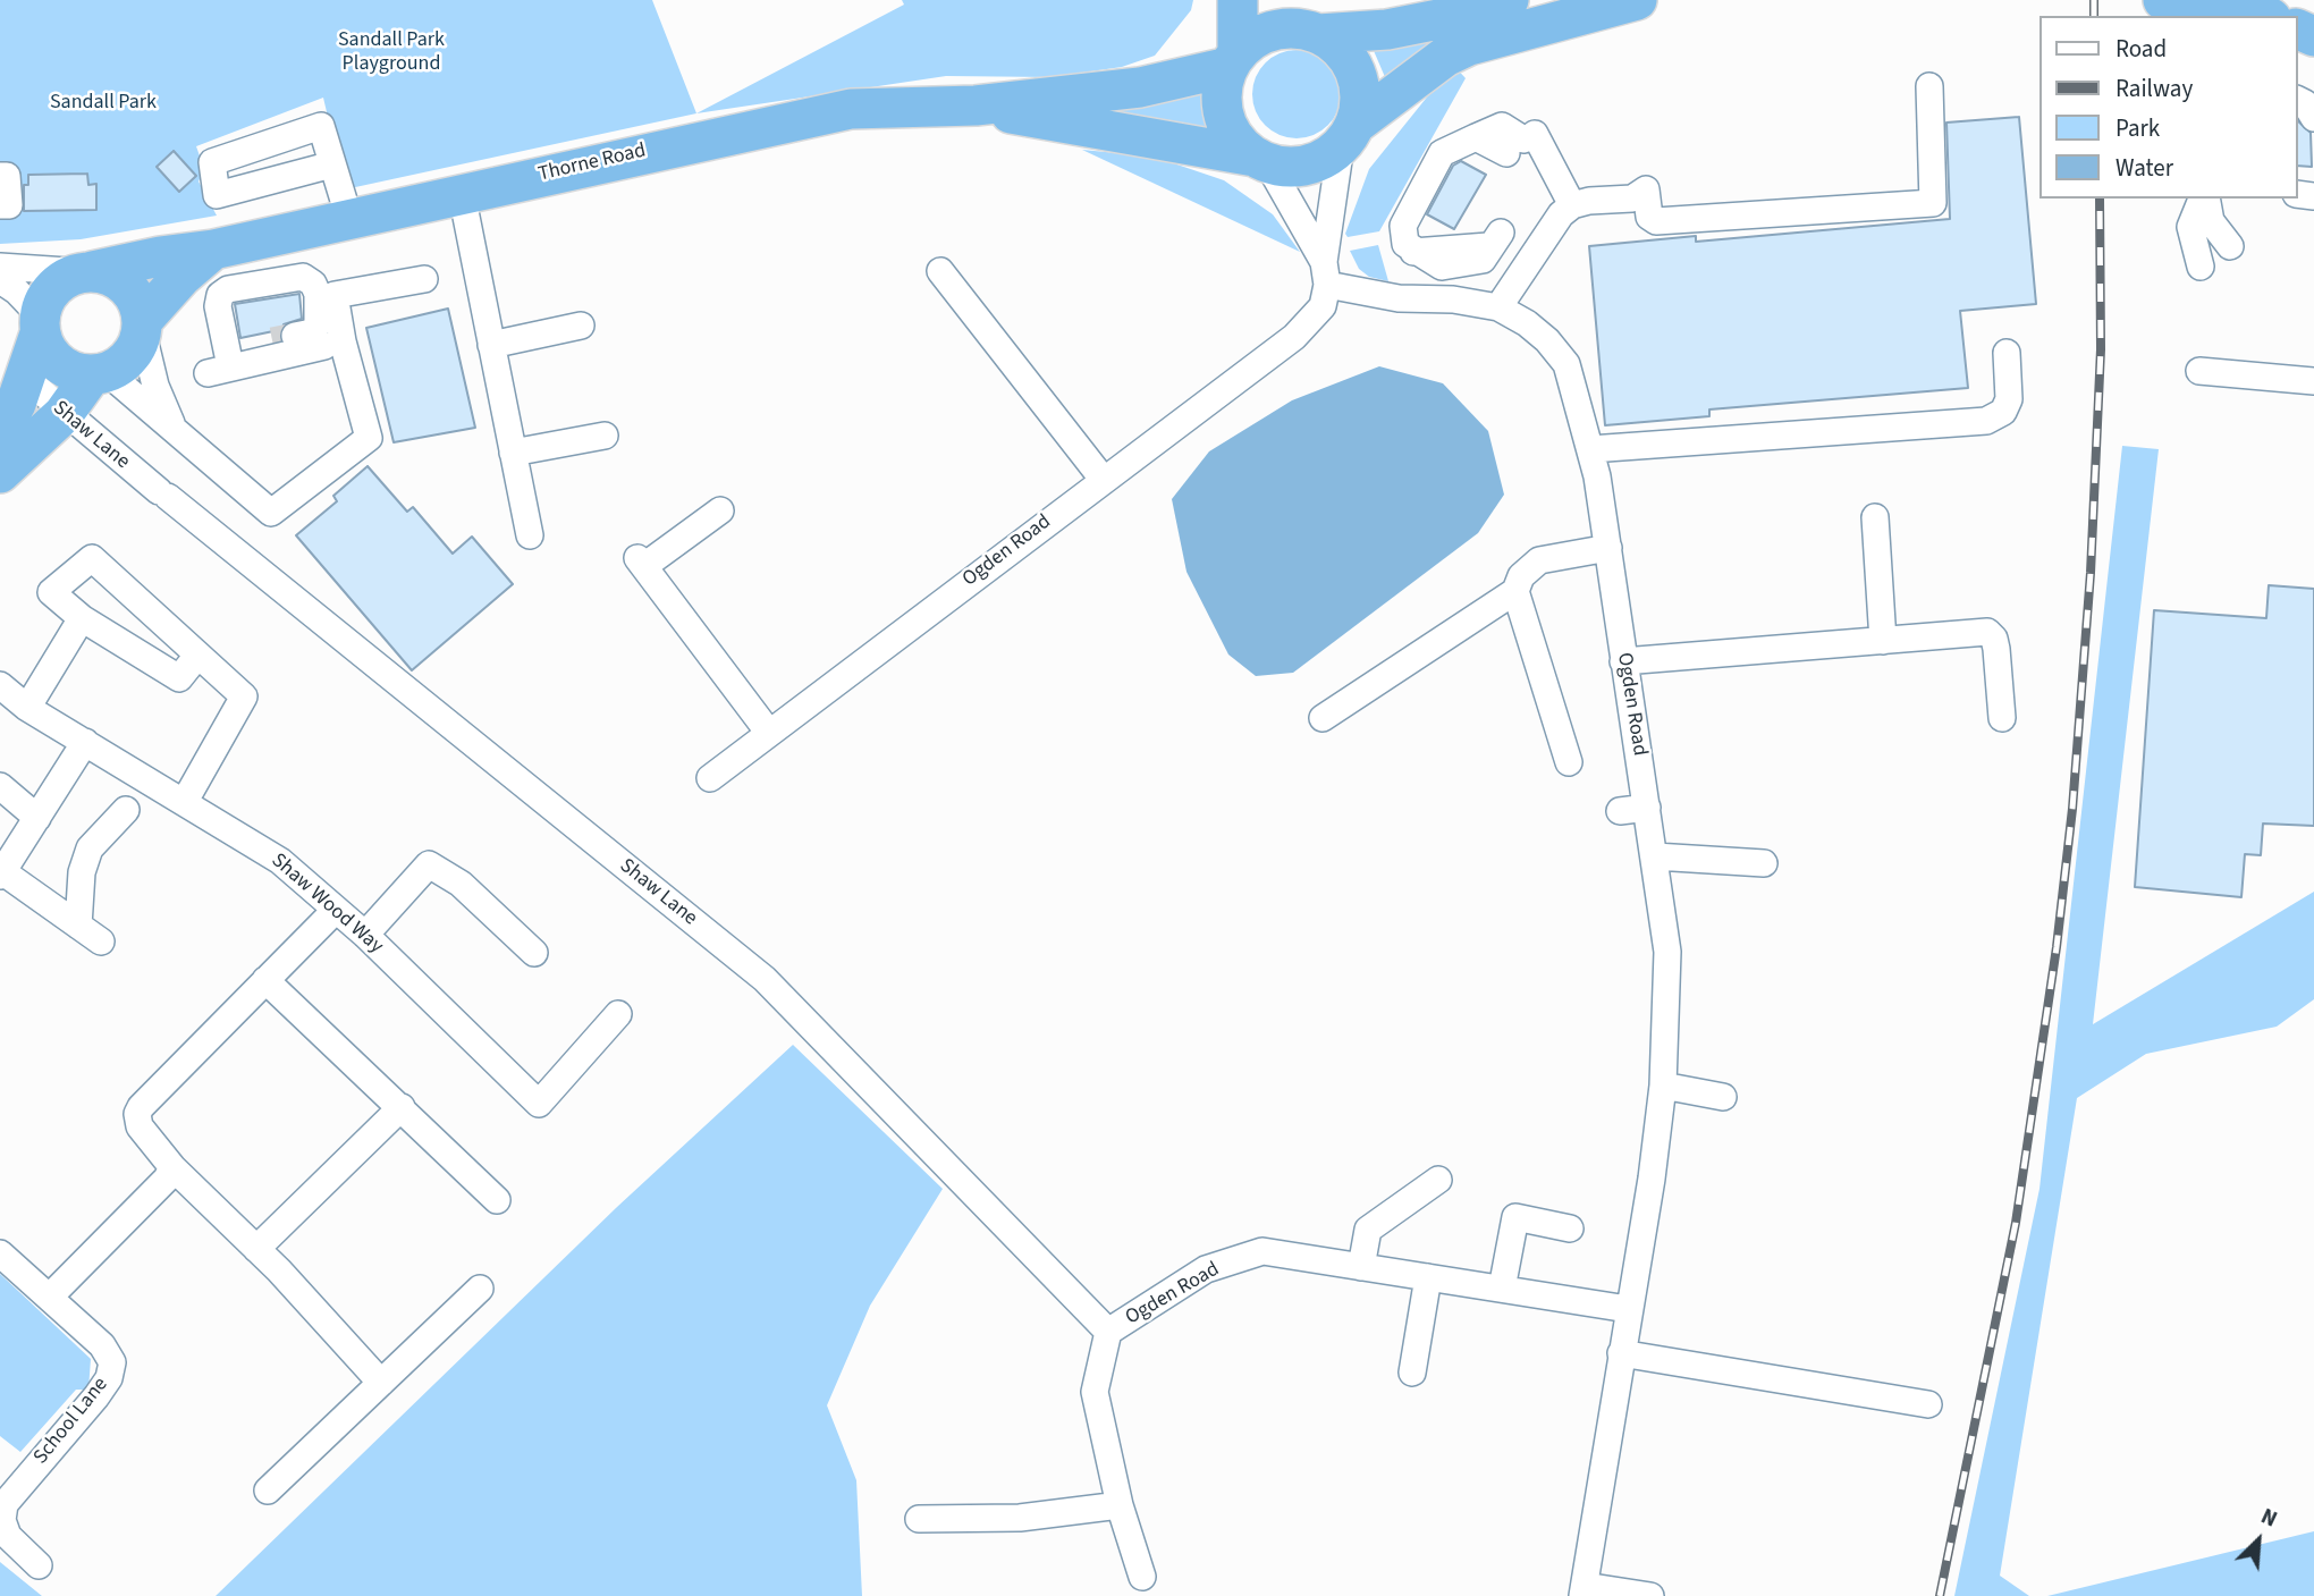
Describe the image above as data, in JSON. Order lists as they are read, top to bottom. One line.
{"streets":{"highway":["Thorne Road"],"street":["Shaw Lane","Ogden Road","Shaw Wood Way","School Lane"]},"crossings":[["Thorne Road","Ogden Road"],["Shaw Lane","Ogden Road"]],"parks":["Sandall Park Playground","Sandall Park"],"legend":["Road","Railway","Park","Water"],"north":"top right"}
